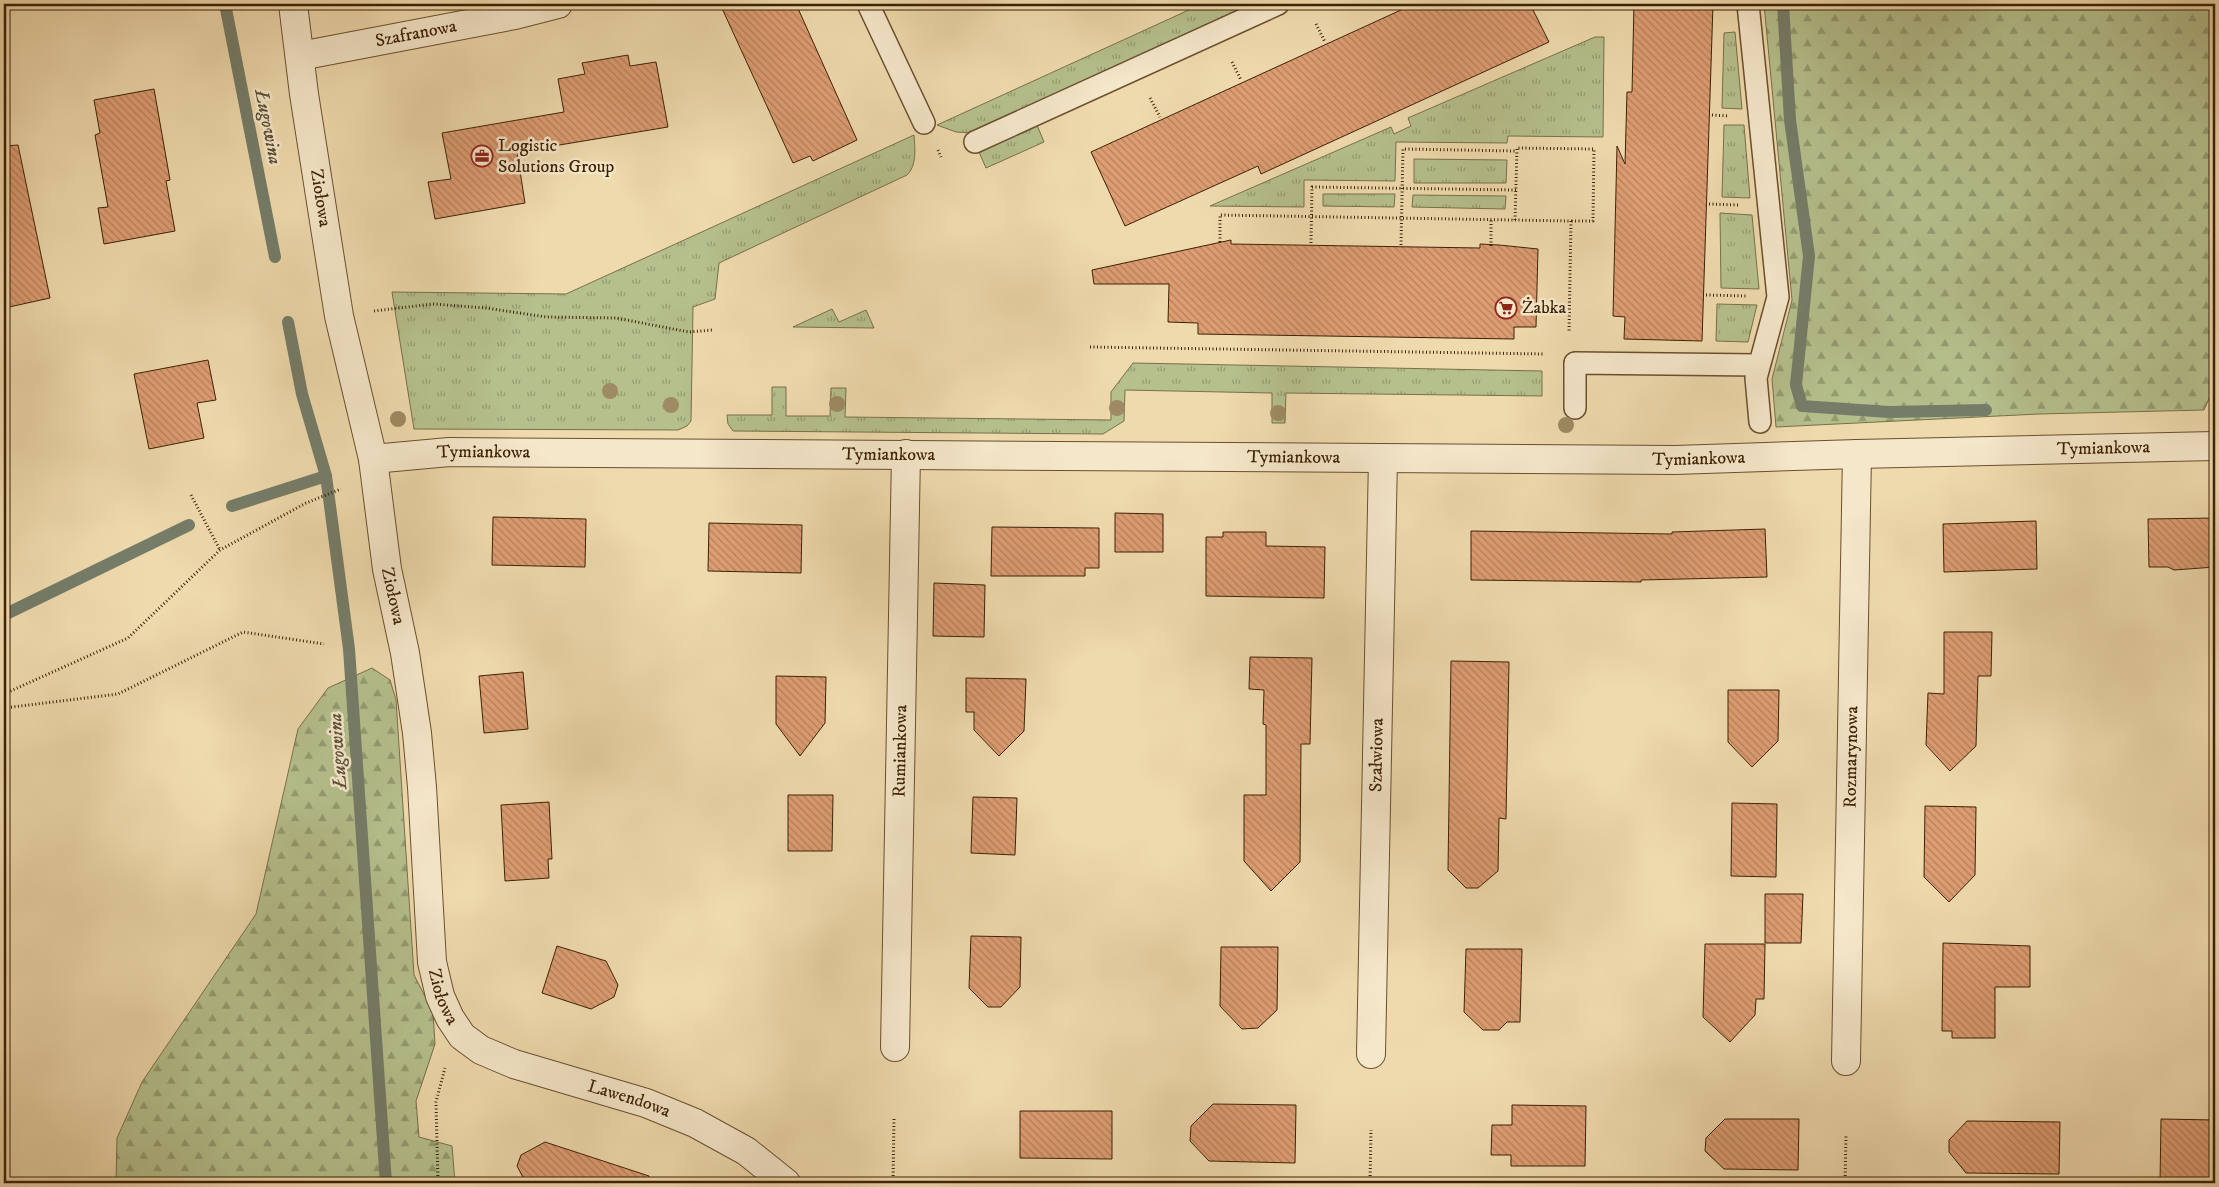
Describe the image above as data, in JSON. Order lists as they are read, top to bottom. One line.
{"streets":{"street":["Szafranowa","Ziołowa","Tymiankowa","Rumiankowa","Szałwiowa","Rozmarynowa","Lawendowa"]},"crossings":[["Szafranowa","Ziołowa"],["Ziołowa","Tymiankowa"],["Ziołowa","Lawendowa"],["Tymiankowa","Rumiankowa"],["Tymiankowa","Szałwiowa"],["Tymiankowa","Rozmarynowa"]],"water":["Ługowina"],"places":{"office":["Logistic Solutions Group"],"supermarket":["Żabka"]}}
